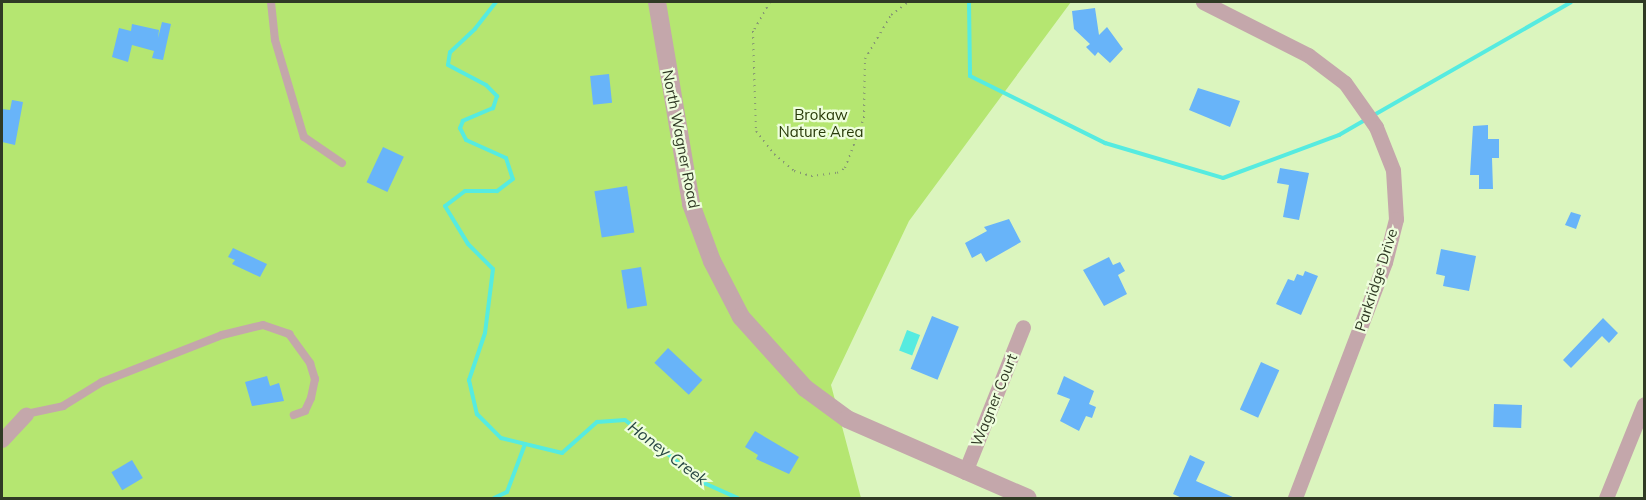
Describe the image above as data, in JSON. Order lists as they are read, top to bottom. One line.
{"streets":{"street":["North Wagner Road","Parkridge Drive","Wagner Court"]},"crossings":[["North Wagner Road","Wagner Court"]],"water":["Honey Creek"],"parks":["Brokaw Nature Area"]}
